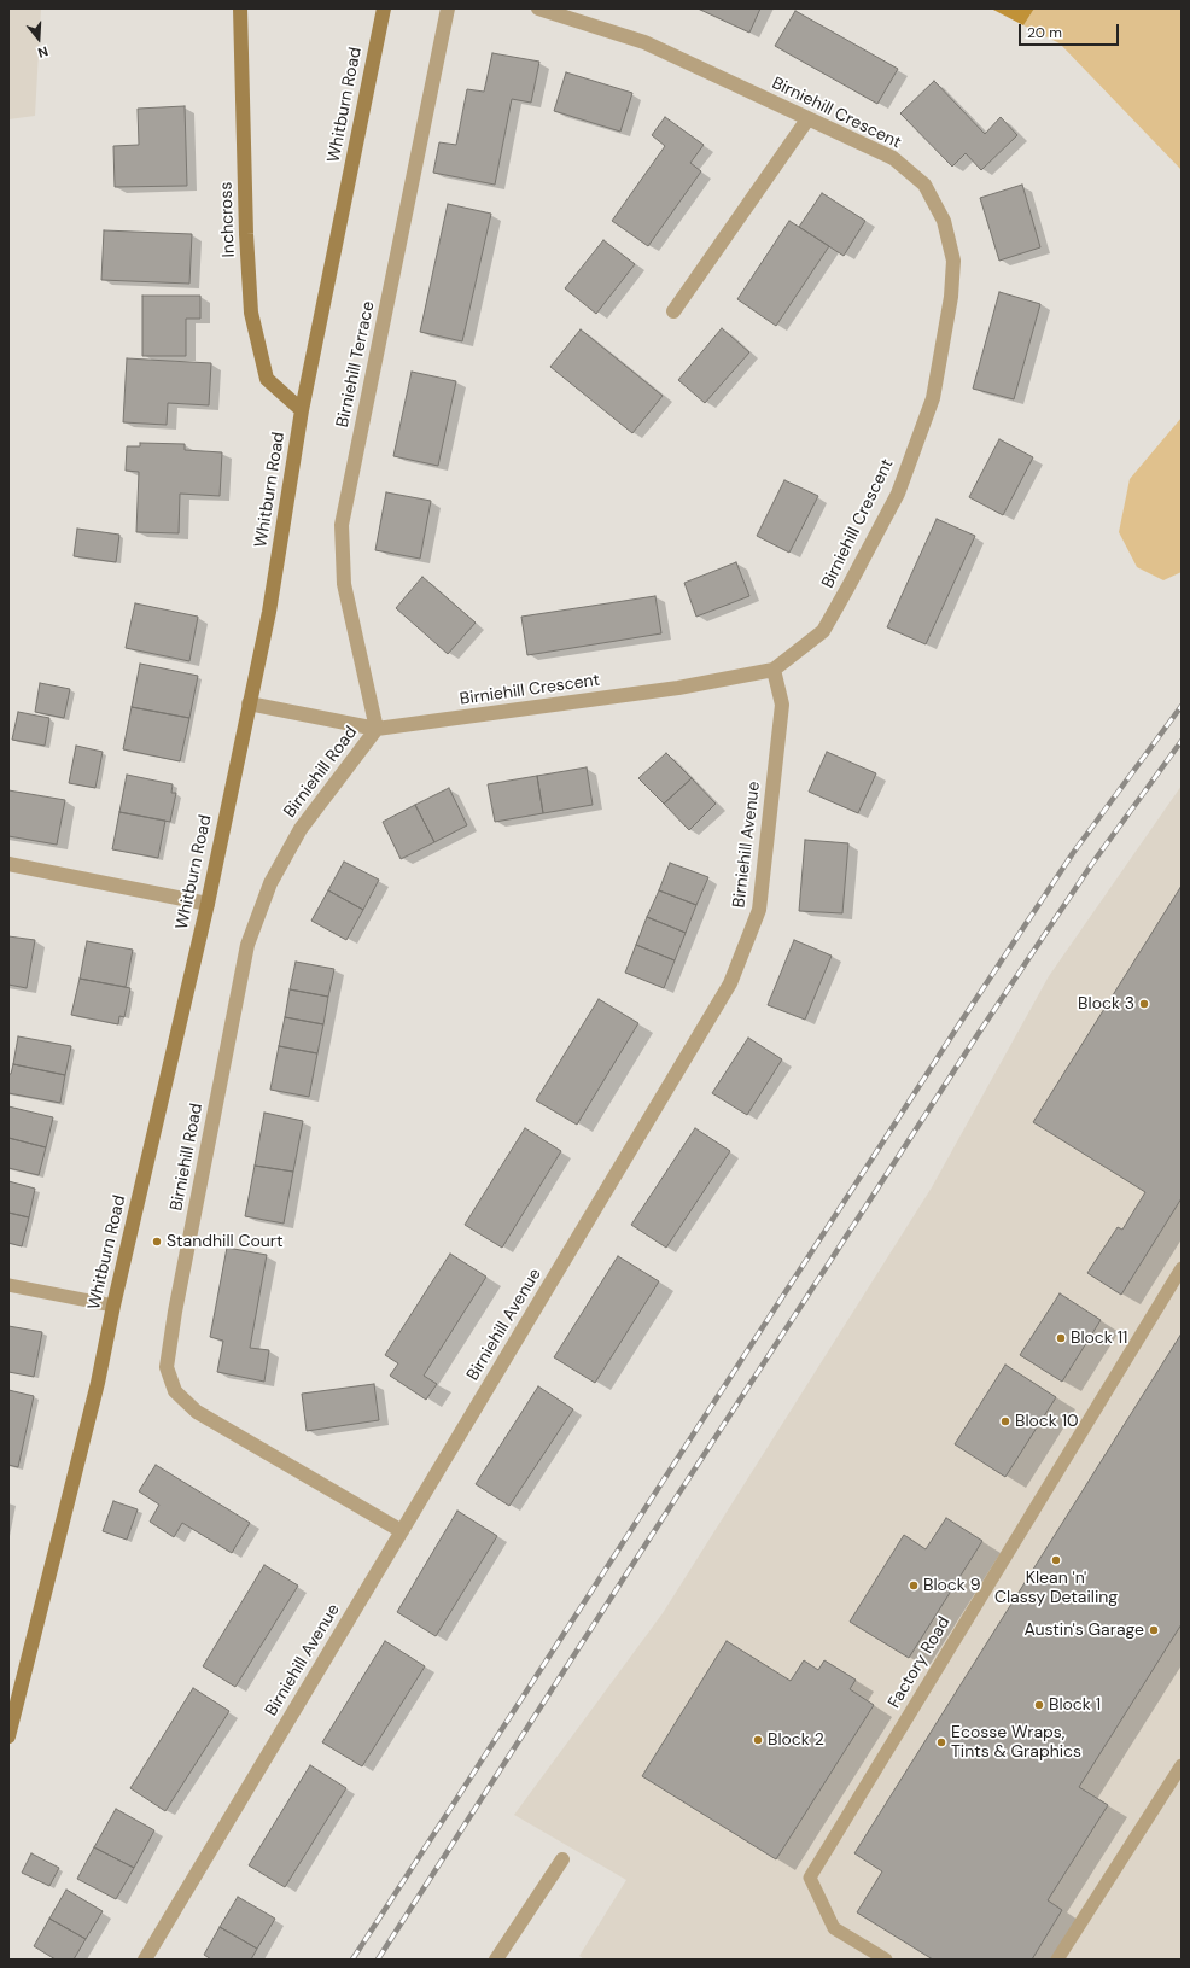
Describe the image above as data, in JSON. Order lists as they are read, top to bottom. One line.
{"streets":{"main road":["Whitburn Road","Inchcross"],"street":["Birniehill Crescent","Birniehill Terrace","Birniehill Road","Birniehill Avenue"],"lane":["Factory Road"]},"crossings":[["Whitburn Road","Birniehill Crescent"],["Whitburn Road","Inchcross"],["Birniehill Crescent","Birniehill Terrace"],["Birniehill Crescent","Birniehill Road"],["Birniehill Crescent","Birniehill Avenue"],["Birniehill Terrace","Birniehill Road"],["Birniehill Road","Birniehill Avenue"]],"places":["Block 3","Standhill Court","Block 11","Block 10","Klean 'n' Classy Detailing","Block 9","Austin's Garage","Block 1","Block 2","Ecosse Wraps, Tints & Graphics"],"scale_bar":"20 m","north":"bottom"}
